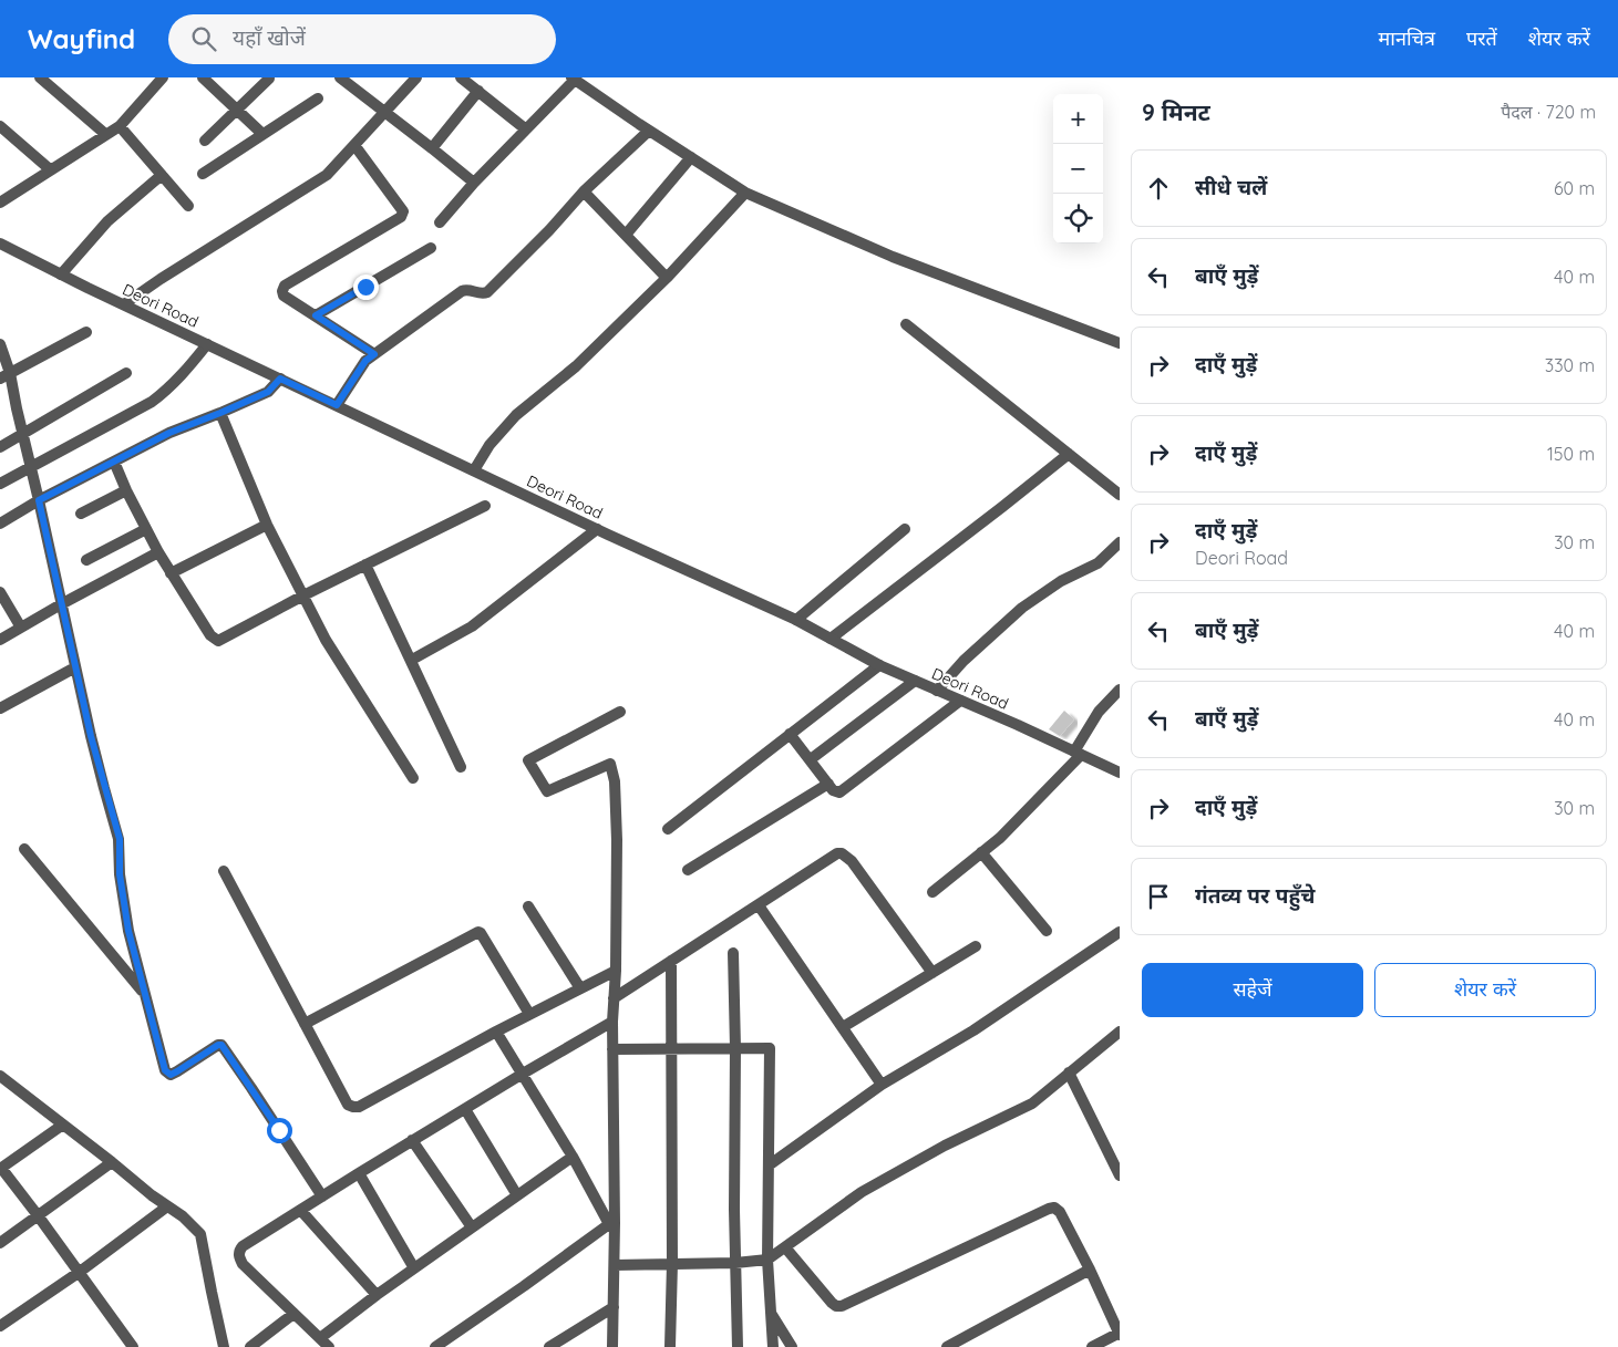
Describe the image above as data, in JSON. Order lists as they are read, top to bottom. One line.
{"streets":{"street":["Deori Road"]},"page":{"header":"Wayfind","search":"यहाँ खोजें","nav":["मानचित्र","परतें","शेयर करें"],"heading":["9 मिनट","पैदल · 720 m"],"map_buttons":["+","−"],"list":[["सीधे चलें","60 m"],["बाएँ मुड़ें","40 m"],["दाएँ मुड़ें","330 m"],["दाएँ मुड़ें","150 m"],["दाएँ मुड़ें","Deori Road","30 m"],["बाएँ मुड़ें","40 m"],["बाएँ मुड़ें","40 m"],["दाएँ मुड़ें","30 m"],"गंतव्य पर पहुँचे"],"buttons":["सहेजें","शेयर करें"]}}
